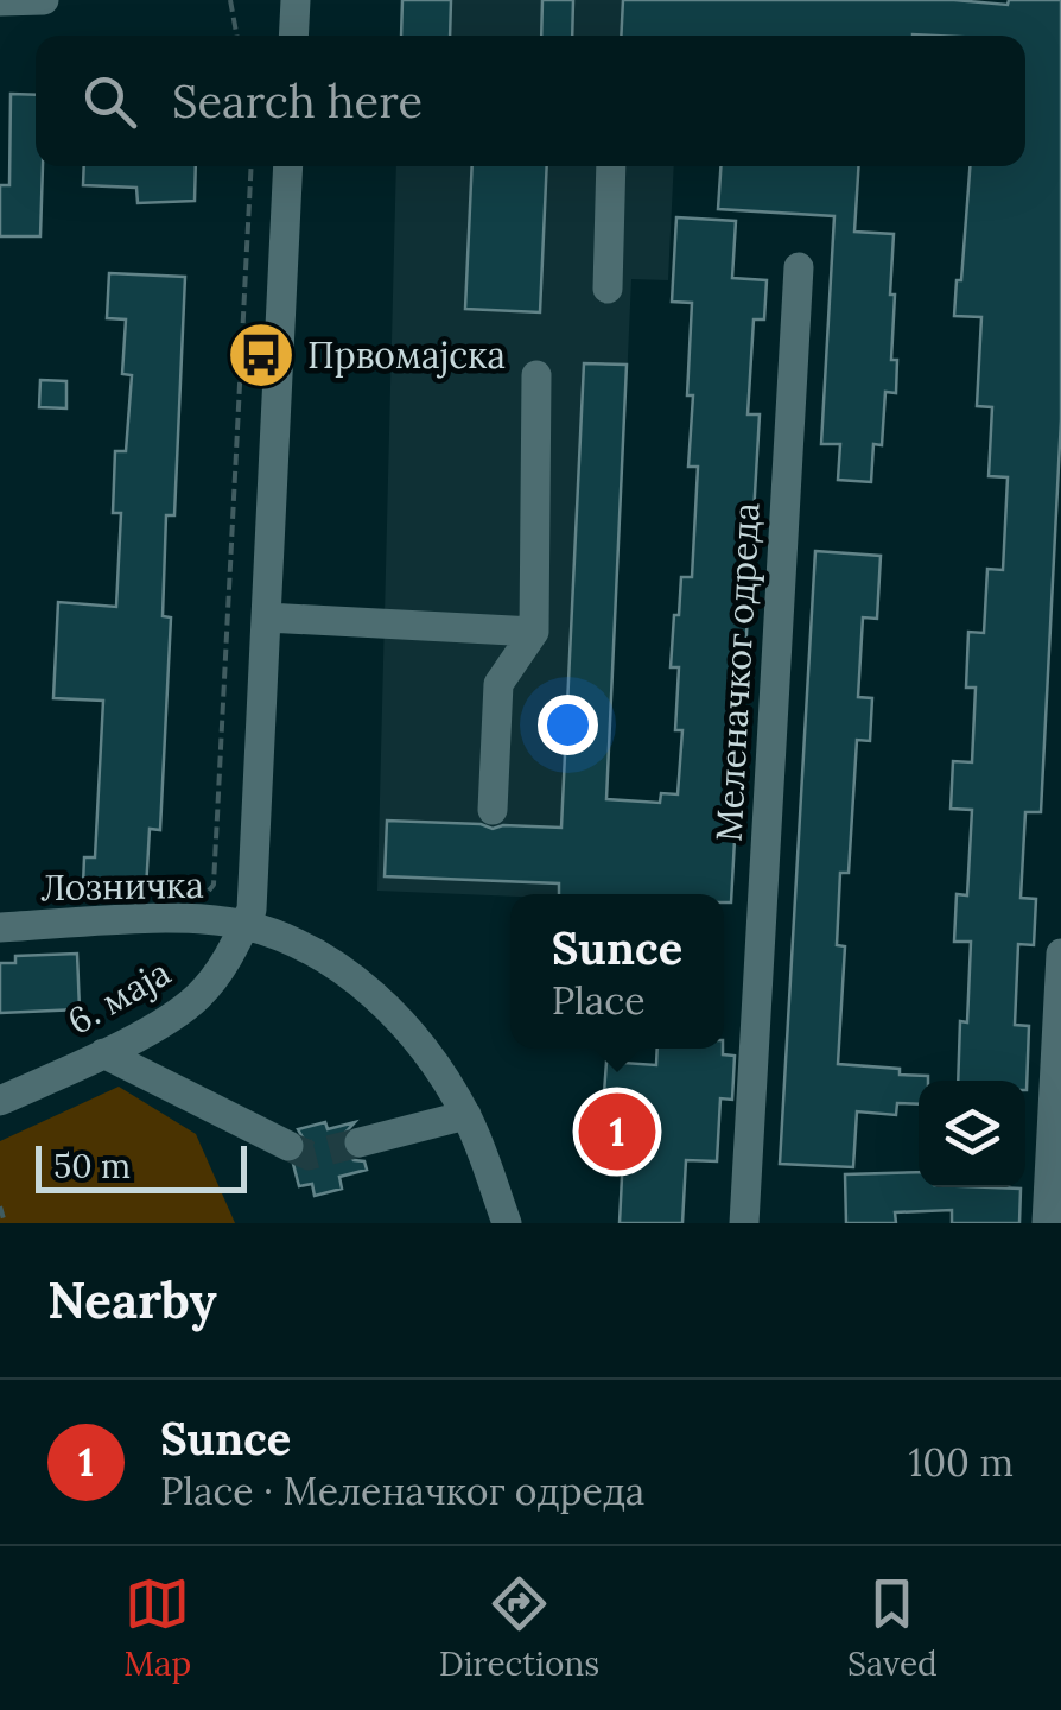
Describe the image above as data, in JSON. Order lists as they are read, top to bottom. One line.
{"streets":{"street":["Меленачког одреда","Лозничка","6. маја"]},"crossings":[["Лозничка","6. маја"]],"places":{"bus stop":["Првомајска"]},"scale_bar":"50 m","page":{"search":"Search here","popup":["Sunce","Place"],"pins":"1","scale":"50 m","heading":"Nearby","list":[{"mark":"1","name":"Sunce","note":"Place · Меленачког одреда","value":"100 m"}],"nav":["Map","Directions","Saved"]}}
